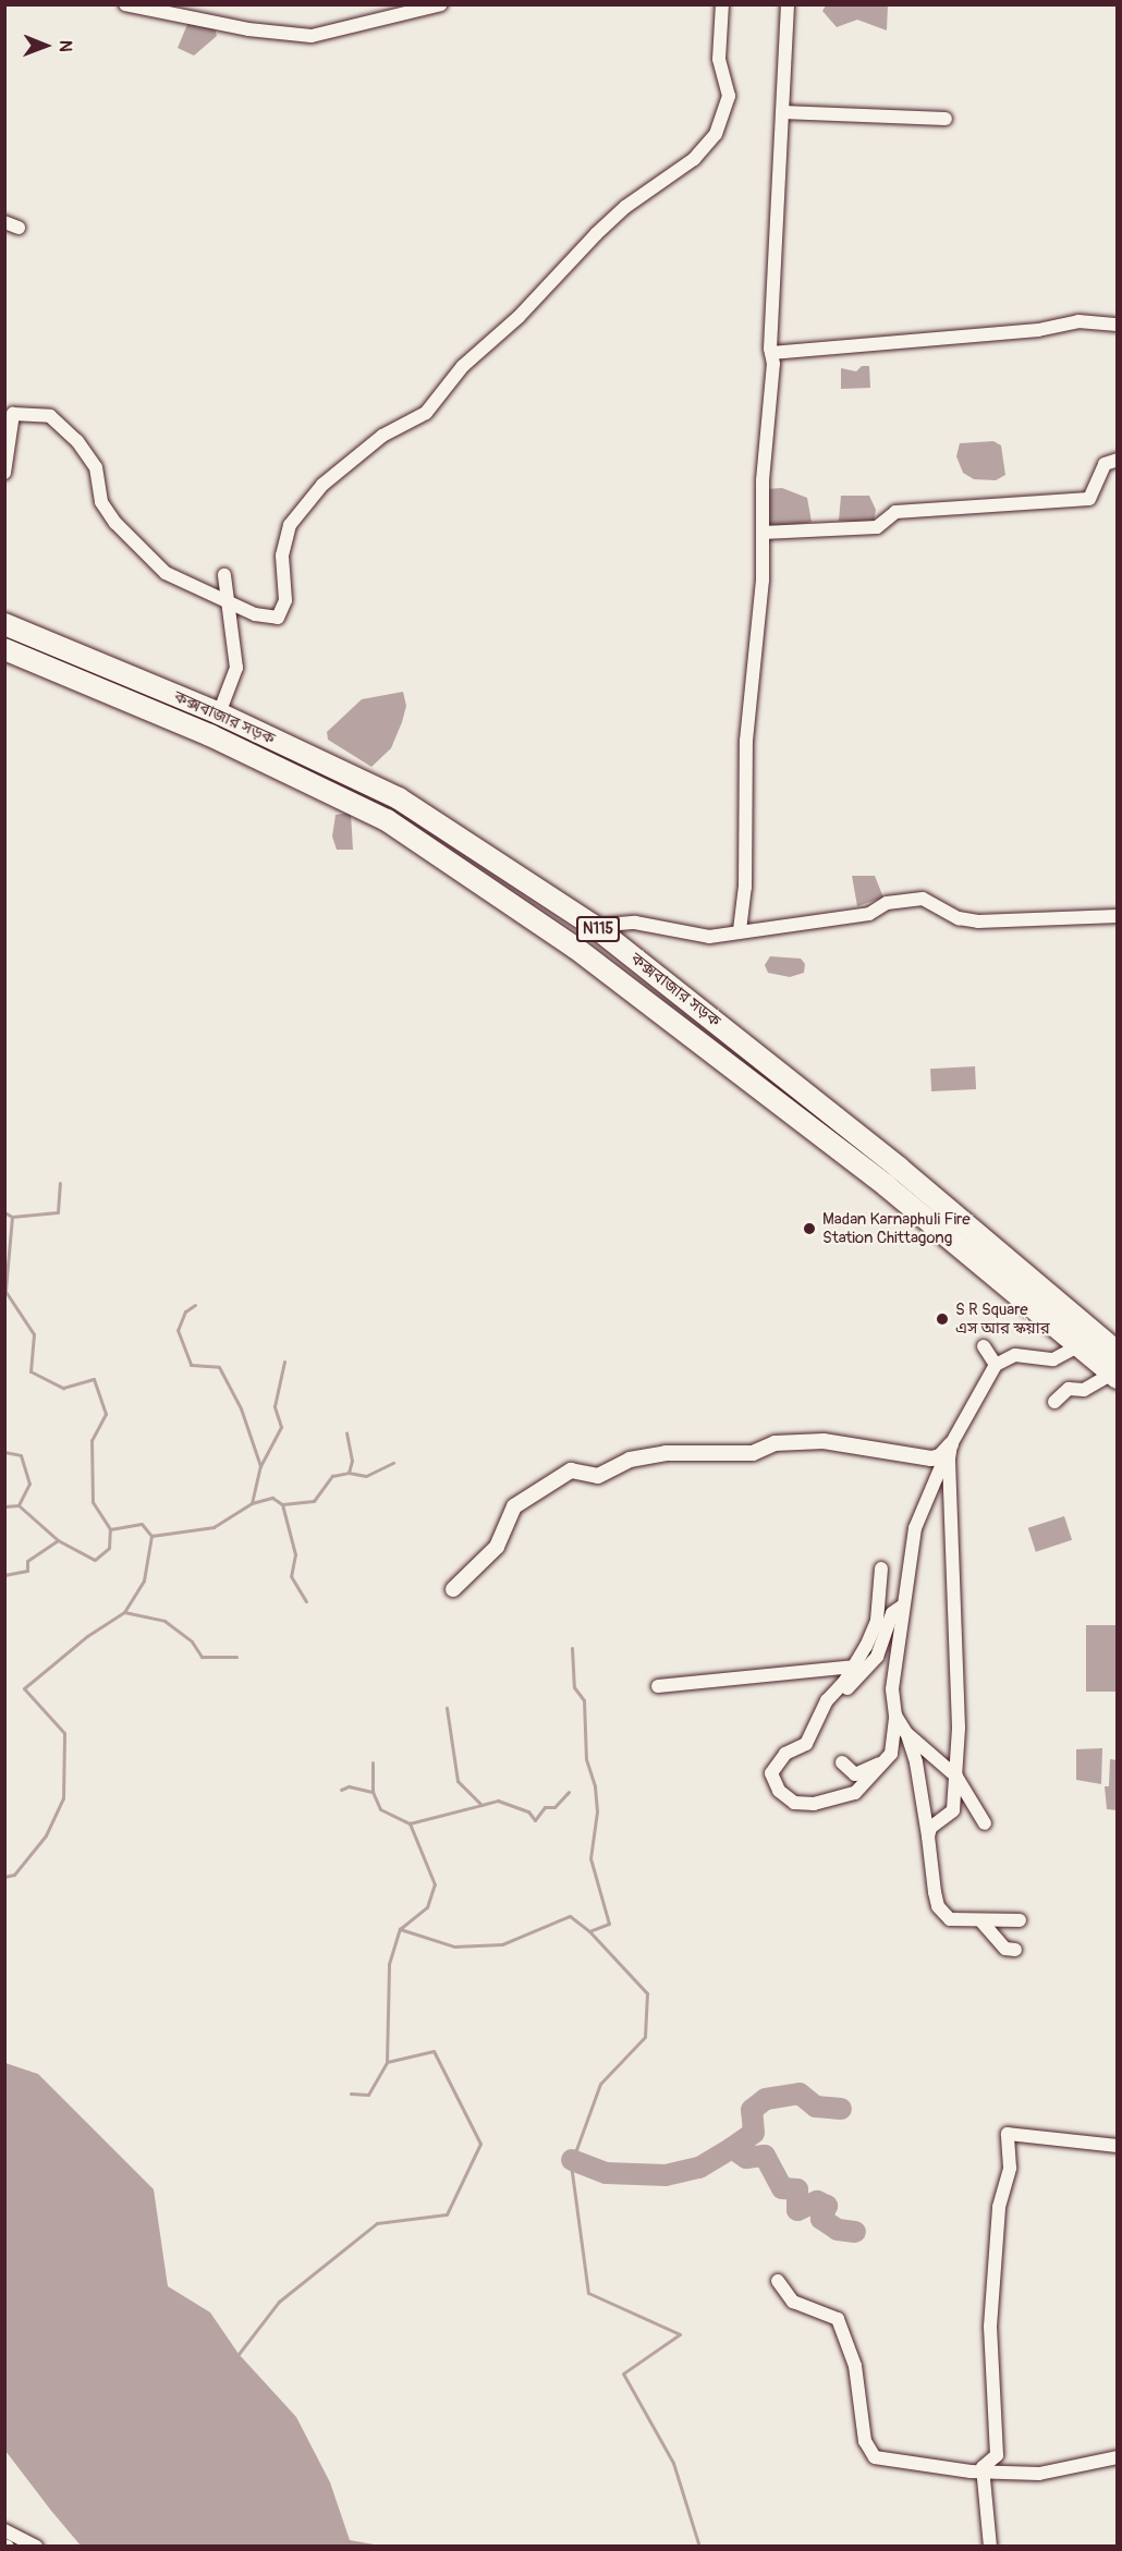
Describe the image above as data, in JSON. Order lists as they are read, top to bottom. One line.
{"streets":{"highway":["কক্সবাজার সড়ক","N115"]},"places":["Madan Karnaphuli Fire Station Chittagong","S R Square এস আর স্কয়ার"],"north":"right"}
